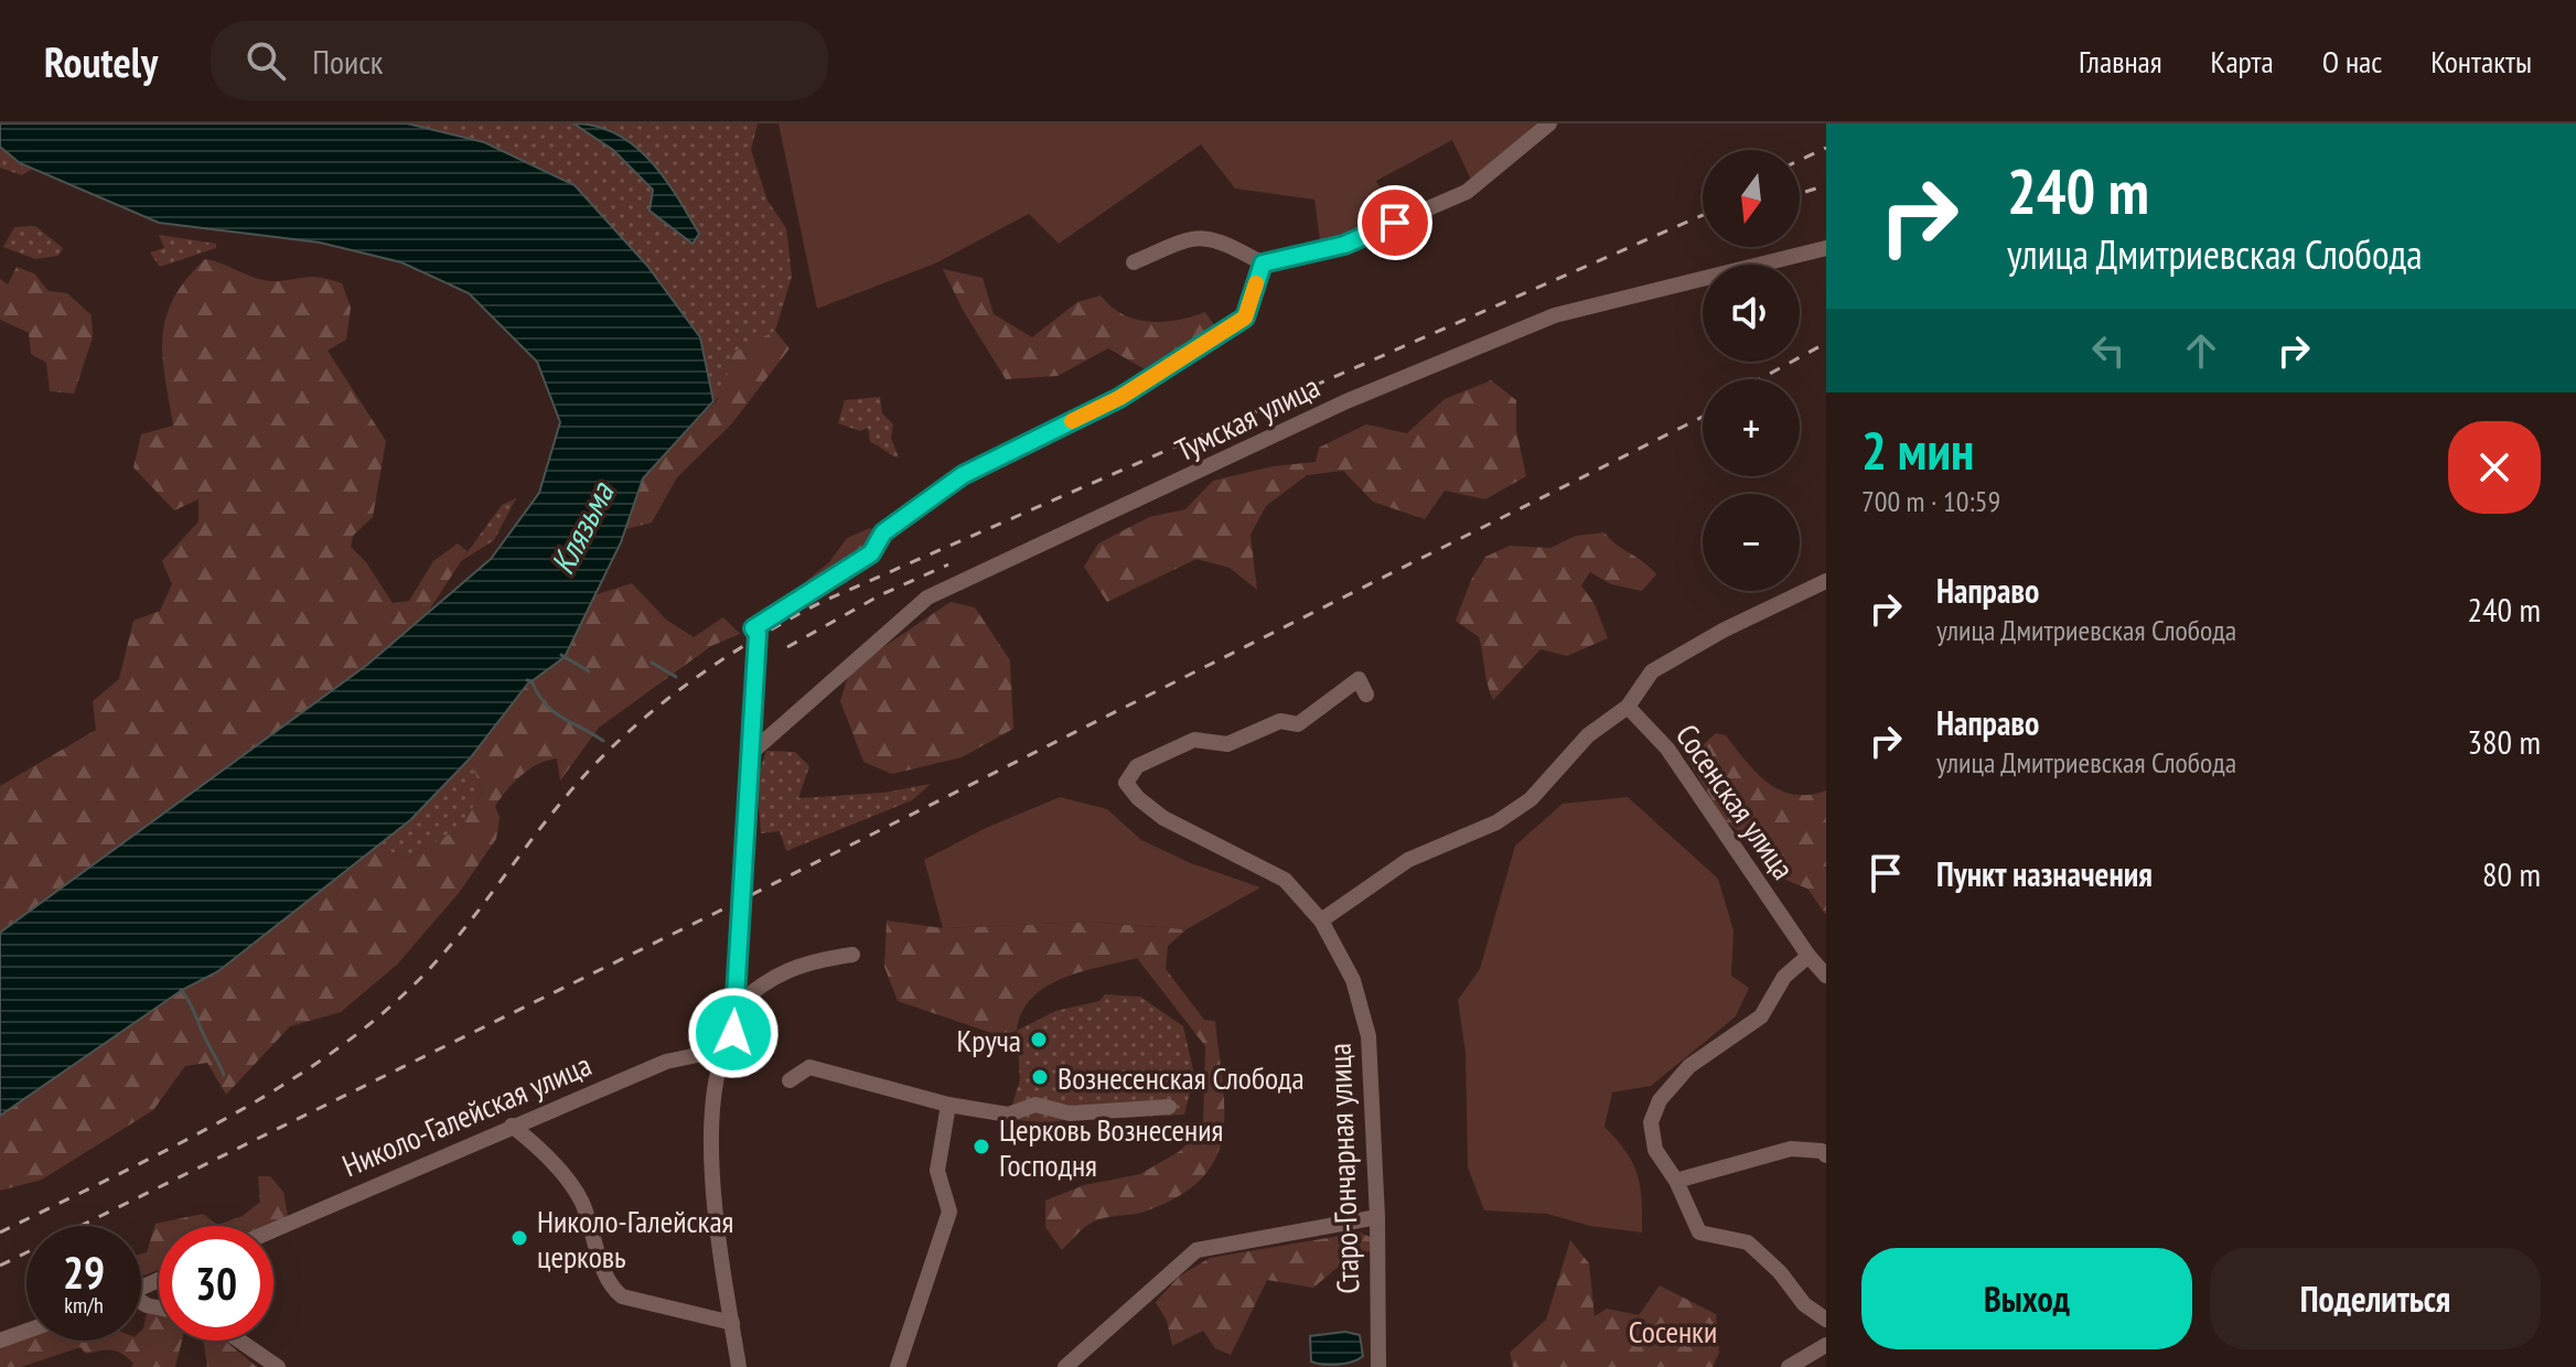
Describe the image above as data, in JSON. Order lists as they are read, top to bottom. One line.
{"streets":{"street":["Тумская улица","Сосенская улица","Николо-Галейская улица","Старо-Гончарная улица"]},"water":["Клязьма"],"parks":["Сосенки"],"places":["Круча","Вознесенская Слобода","Церковь Вознесения Господня","Николо-Галейская церковь"],"north":"bottom","page":{"header":"Routely","search":"Поиск","nav":["Главная","Карта","О нас","Контакты"],"turn":["240 m","улица Дмитриевская Слобода"],"map_buttons":["+","−"],"heading":["2 мин","700 m · 10:59"],"list":[{"name":"Направо","note":"улица Дмитриевская Слобода","value":"240 m"},{"name":"Направо","note":"улица Дмитриевская Слобода","value":"380 m"},{"name":"Пункт назначения","value":"80 m"}],"speed":"29 km/h","limit":"30","buttons":["Выход","Поделиться"]}}
